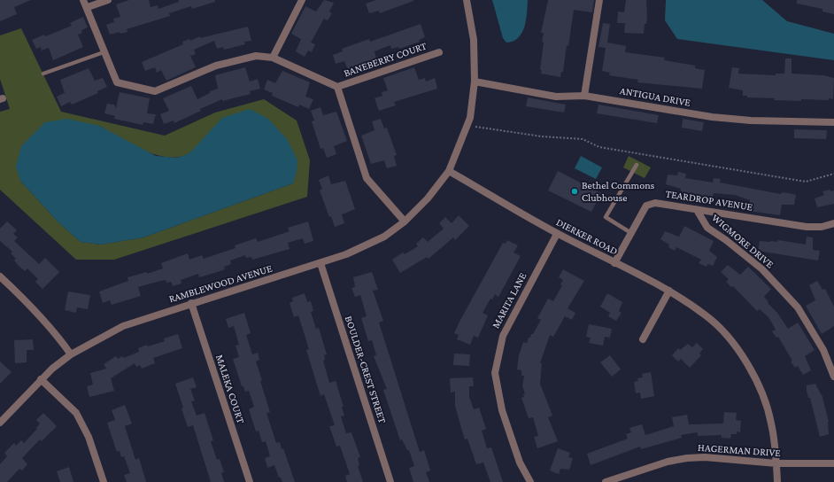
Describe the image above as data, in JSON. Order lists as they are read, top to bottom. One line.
{"streets":{"street":["BANEBERRY COURT","ANTIGUA DRIVE","TEARDROP AVENUE","DIERKER ROAD","WIGMORE DRIVE","RAMBLEWOOD AVENUE","MARITA LANE","BOULDER-CREST STREET","MALEKA COURT","HAGERMAN DRIVE"]},"crossings":[["TEARDROP AVENUE","DIERKER ROAD"],["TEARDROP AVENUE","WIGMORE DRIVE"],["DIERKER ROAD","RAMBLEWOOD AVENUE"],["DIERKER ROAD","MARITA LANE"],["DIERKER ROAD","HAGERMAN DRIVE"],["RAMBLEWOOD AVENUE","BOULDER-CREST STREET"],["RAMBLEWOOD AVENUE","MALEKA COURT"]],"places":["Bethel Commons Clubhouse"]}
